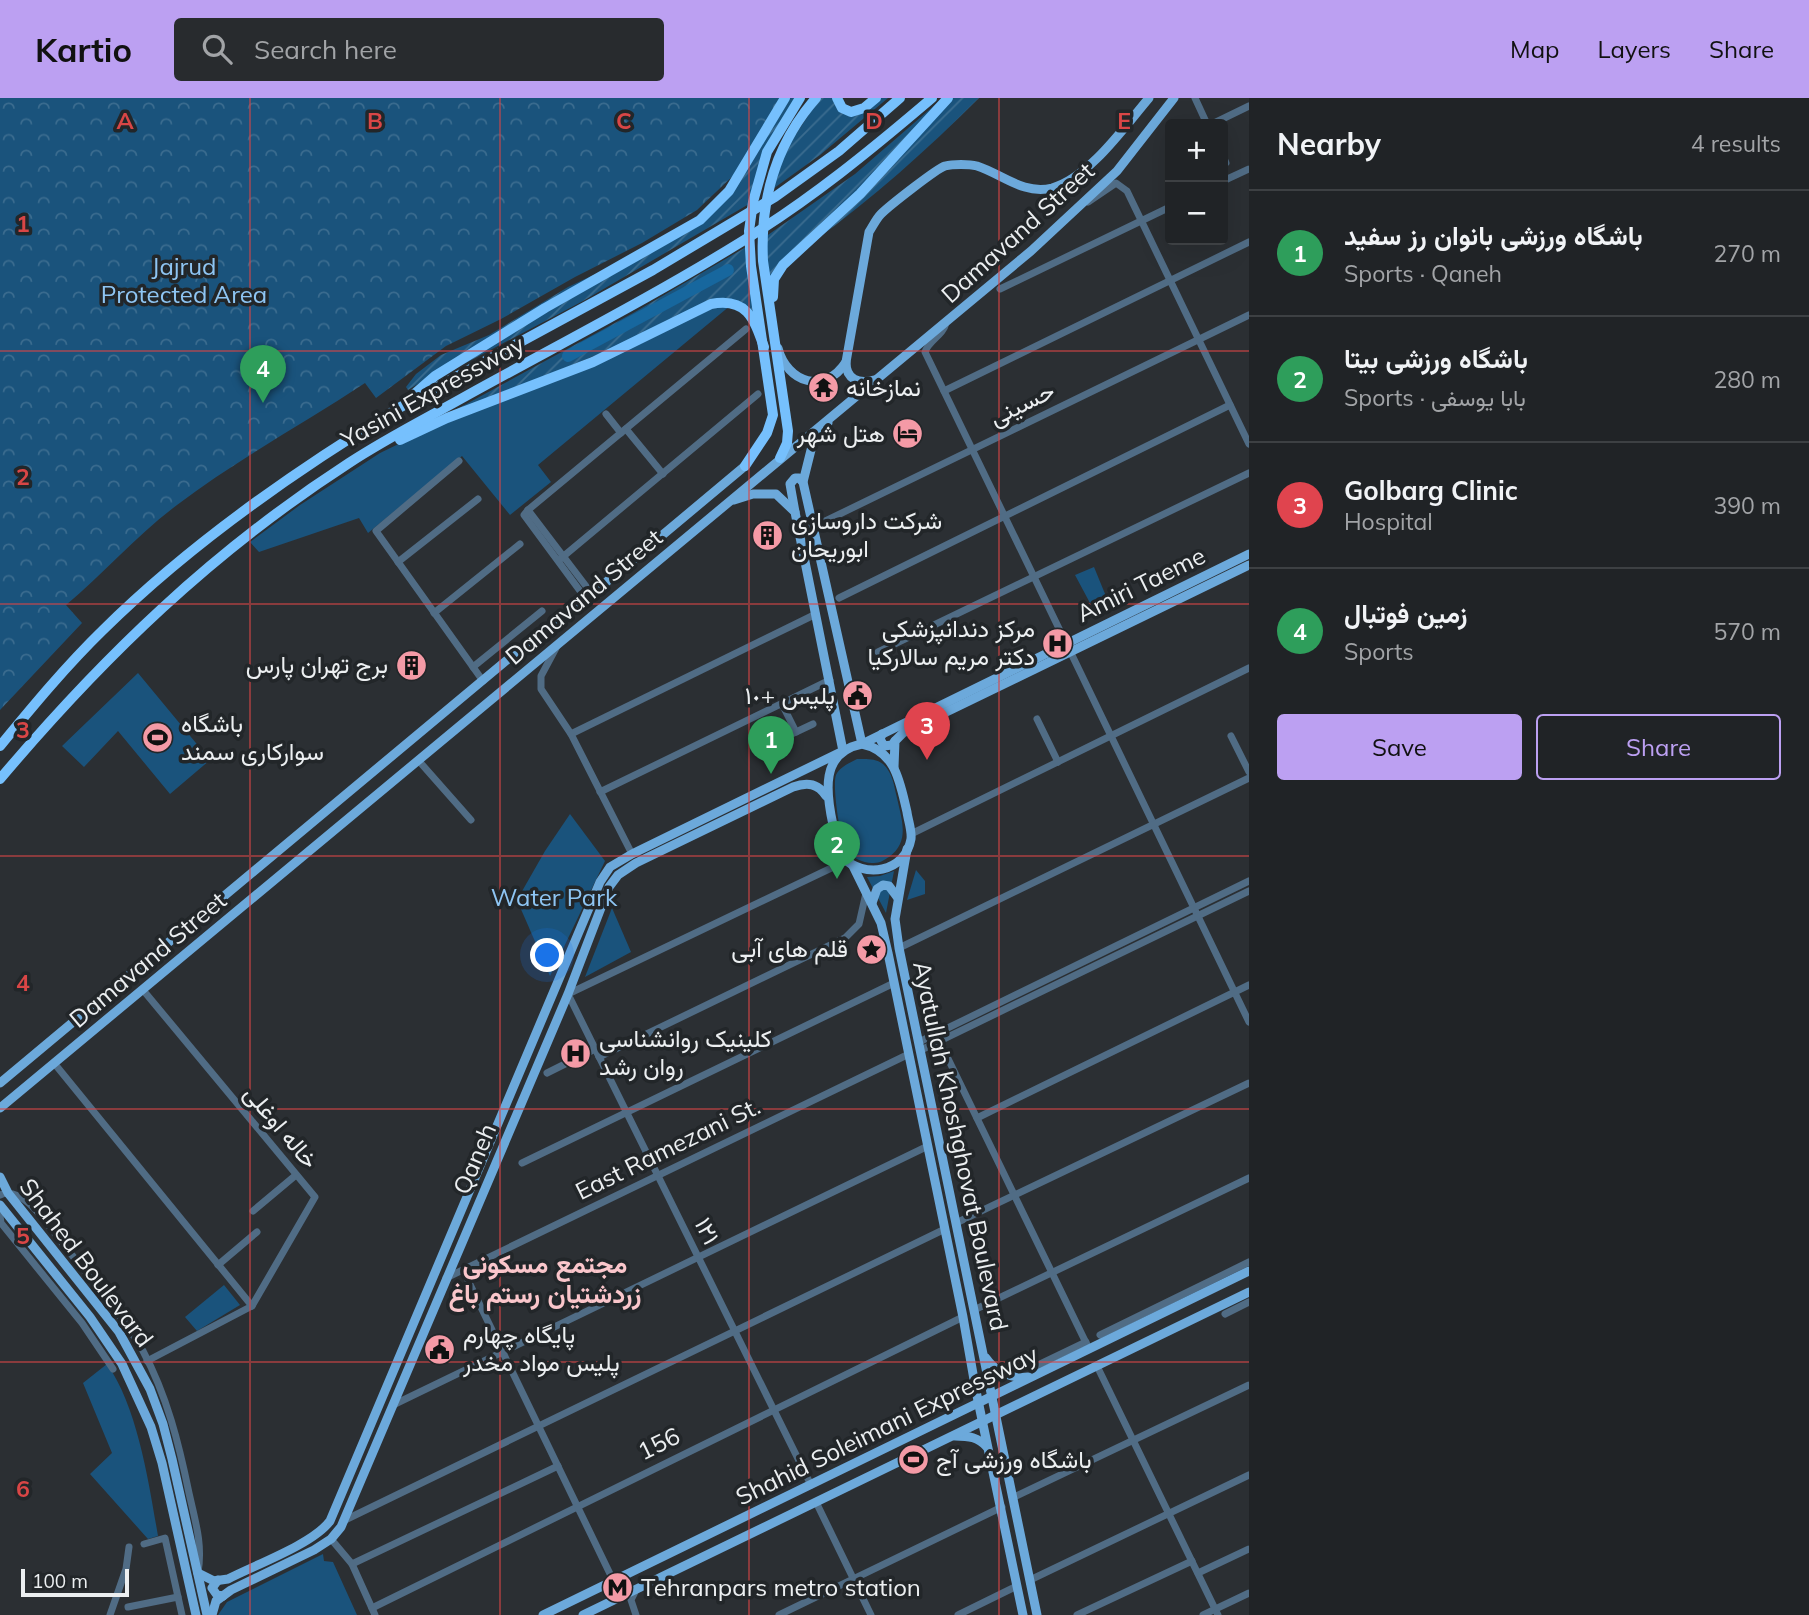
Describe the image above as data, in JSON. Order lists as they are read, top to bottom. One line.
{"streets":{"highway":["Yasini Expressway"],"main road":["Damavand Street","Amiri Taeme","Ayatullah Khoshghovat Boulevard","Qaneh","Shahed Boulevard","Shahid Soleimani Expressway"],"street":["حسینی","خاله اوغلی","East Ramezani St.","۱۲۱","156"]},"crossings":[["Damavand Street","خاله اوغلی"],["Amiri Taeme","Ayatullah Khoshghovat Boulevard"],["Amiri Taeme","Qaneh"],["Ayatullah Khoshghovat Boulevard","East Ramezani St."],["Ayatullah Khoshghovat Boulevard","Qaneh"],["Ayatullah Khoshghovat Boulevard","Shahid Soleimani Expressway"],["Ayatullah Khoshghovat Boulevard","156"],["East Ramezani St.","Qaneh"],["East Ramezani St.","۱۲۱"],["Qaneh","۱۲۱"],["۱۲۱","Shahid Soleimani Expressway"],["۱۲۱","156"]],"districts":["مجتمع مسکونی زردشتیان رستم باغ"],"parks":["Jajrud Protected Area","Water Park"],"places":{"temple":["نمازخانه"],"hotel":["هتل شهر"],"building":["شرکت داروسازی ابوریحان","برج تهران پارس"],"hospital":["مرکز دندانپزشکی دکتر مریم سالارکیا","کلینیک روانشناسی روان رشد"],"public building":["پلیس +١٠","پایگاه چهارم پلیس مواد مخدر"],"sports":["باشگاه سوارکاری سمند","باشگاه ورزشی آج"],"place":["قلم های آبی"],"metro station":["Tehranpars metro station"]},"scale_bar":"100 m","page":{"header":"Kartio","search":"Search here","nav":["Map","Layers","Share"],"heading":["Nearby","4 results"],"map_buttons":["+","−"],"list":[{"mark":"1","name":"باشگاه ورزشی بانوان رز سفید","note":"Sports · Qaneh","value":"270 m"},{"mark":"2","name":"باشگاه ورزشی بیتا","note":"Sports · بابا یوسفی","value":"280 m"},{"mark":"3","name":"Golbarg Clinic","note":"Hospital","value":"390 m"},{"mark":"4","name":"زمین فوتبال","note":"Sports","value":"570 m"}],"pins":["4","3","1","2"],"buttons":["Save","Share"],"scale":"100 m"},"grid":{"columns":["A","B","C","D","E"],"rows":["1","2","3","4","5","6"]}}
